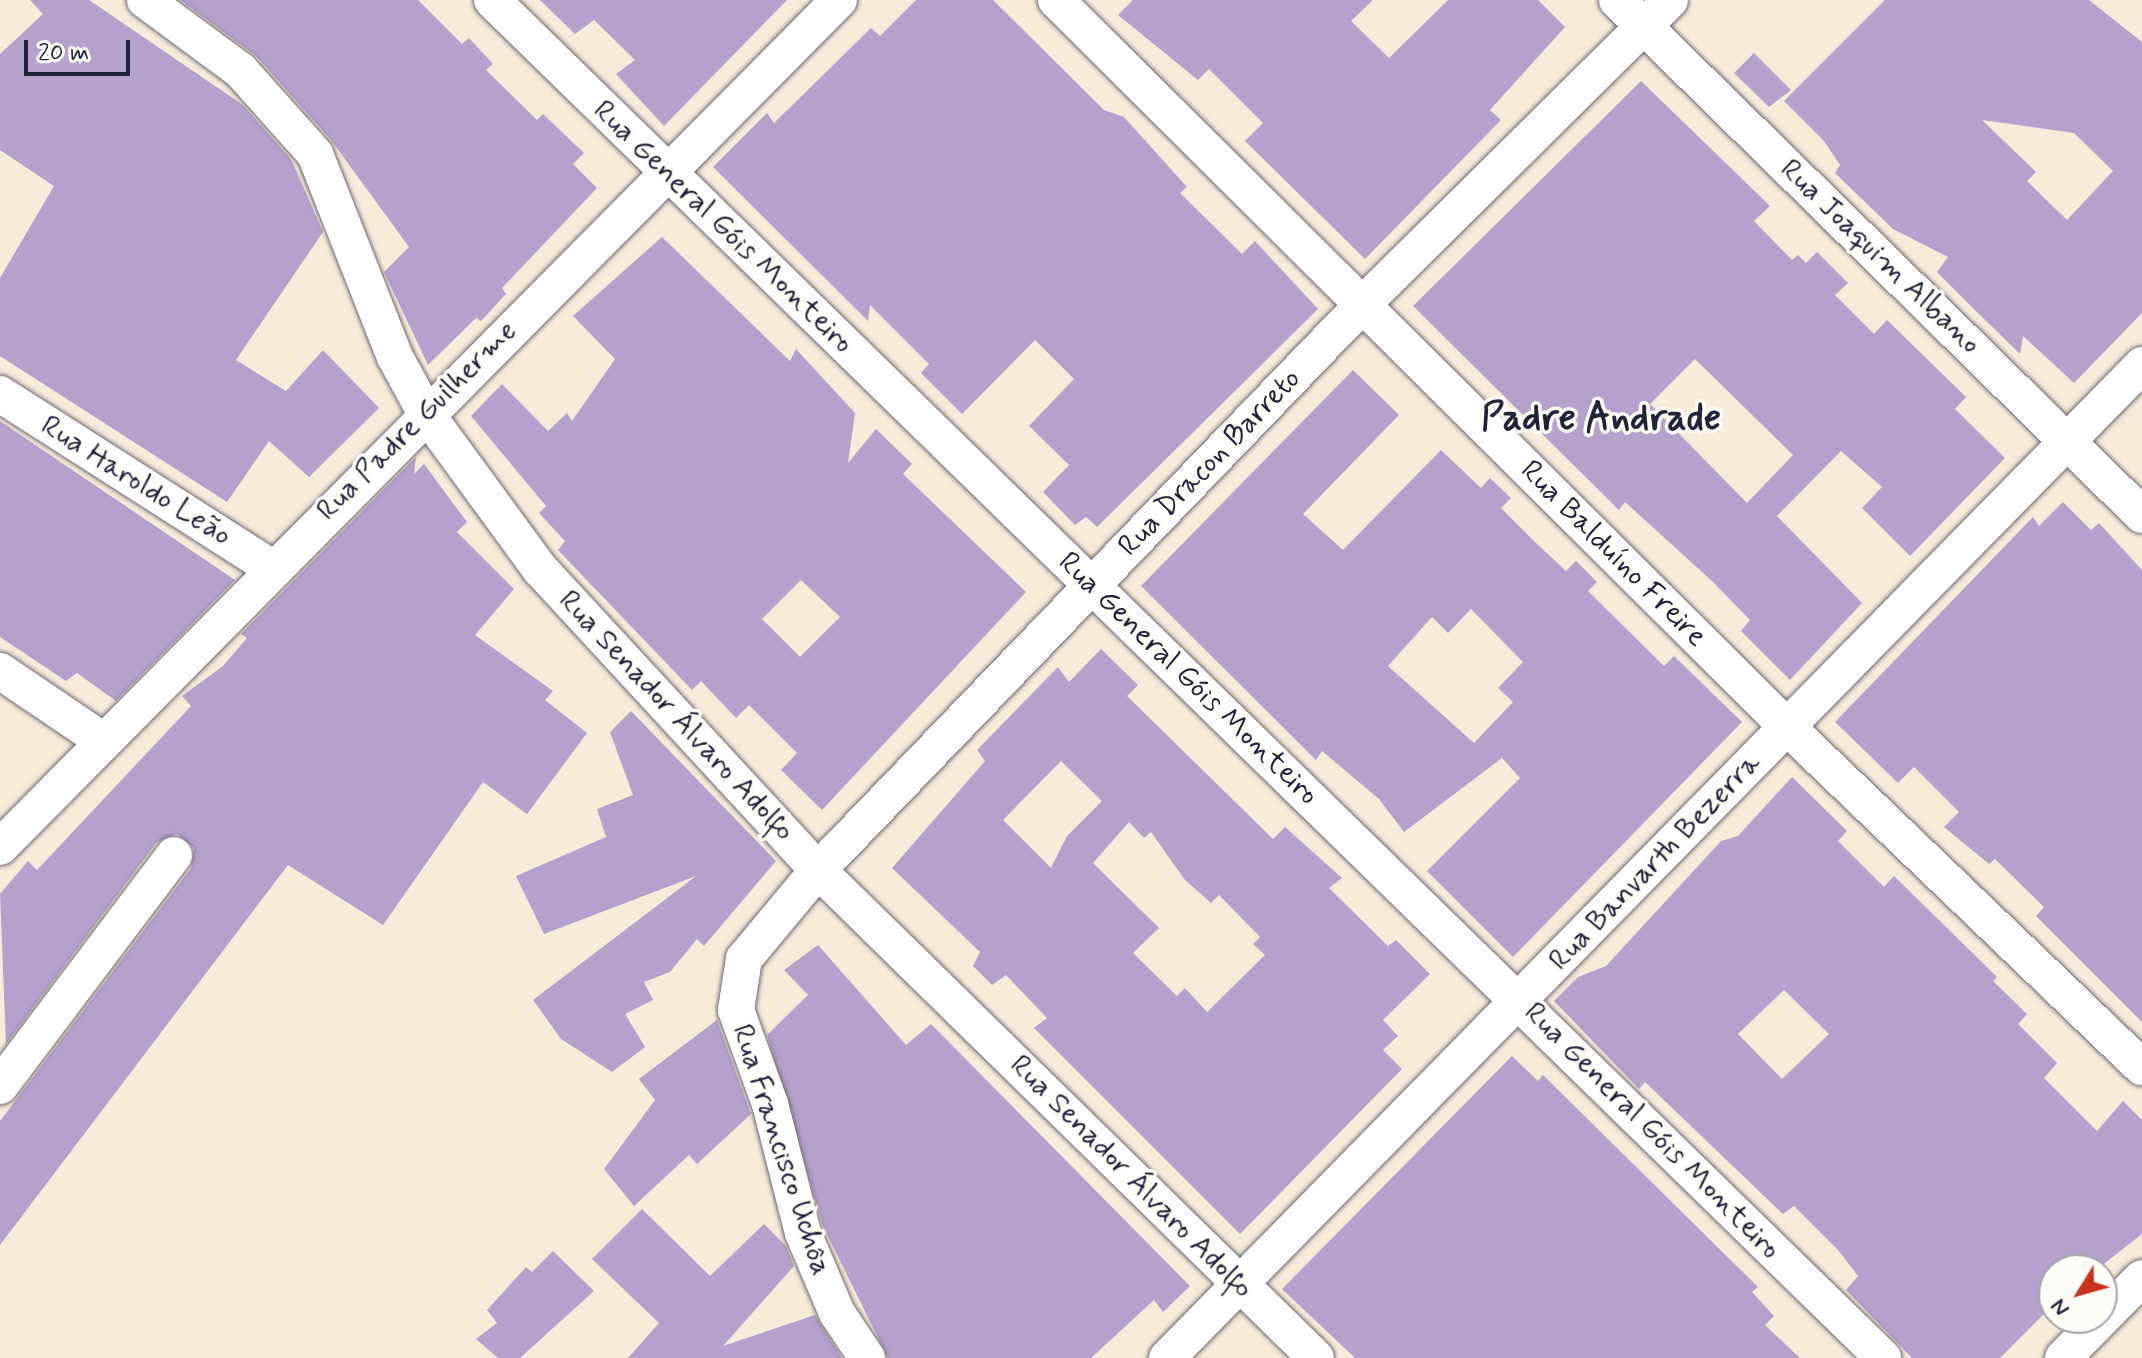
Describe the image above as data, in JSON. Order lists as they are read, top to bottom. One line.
{"streets":{"street":["Rua General Góis Monteiro","Rua Joaquim Albano","Rua Padre Guilherme","Rua Dracon Barreto","Rua Haroldo Leão","Rua Balduíno Freire","Rua Senador Álvaro Adolfo","Rua Banvarth Bezerra","Rua Francisco Uchôa"]},"crossings":[["Rua General Góis Monteiro","Rua Padre Guilherme"],["Rua General Góis Monteiro","Rua Dracon Barreto"],["Rua General Góis Monteiro","Rua Banvarth Bezerra"],["Rua Joaquim Albano","Rua Dracon Barreto"],["Rua Joaquim Albano","Rua Banvarth Bezerra"],["Rua Padre Guilherme","Rua Haroldo Leão"],["Rua Padre Guilherme","Rua Senador Álvaro Adolfo"],["Rua Dracon Barreto","Rua Balduíno Freire"],["Rua Dracon Barreto","Rua Senador Álvaro Adolfo"],["Rua Dracon Barreto","Rua Francisco Uchôa"],["Rua Balduíno Freire","Rua Banvarth Bezerra"],["Rua Senador Álvaro Adolfo","Rua Banvarth Bezerra"]],"districts":["Padre Andrade"],"scale_bar":"20 m","north":"bottom left"}
